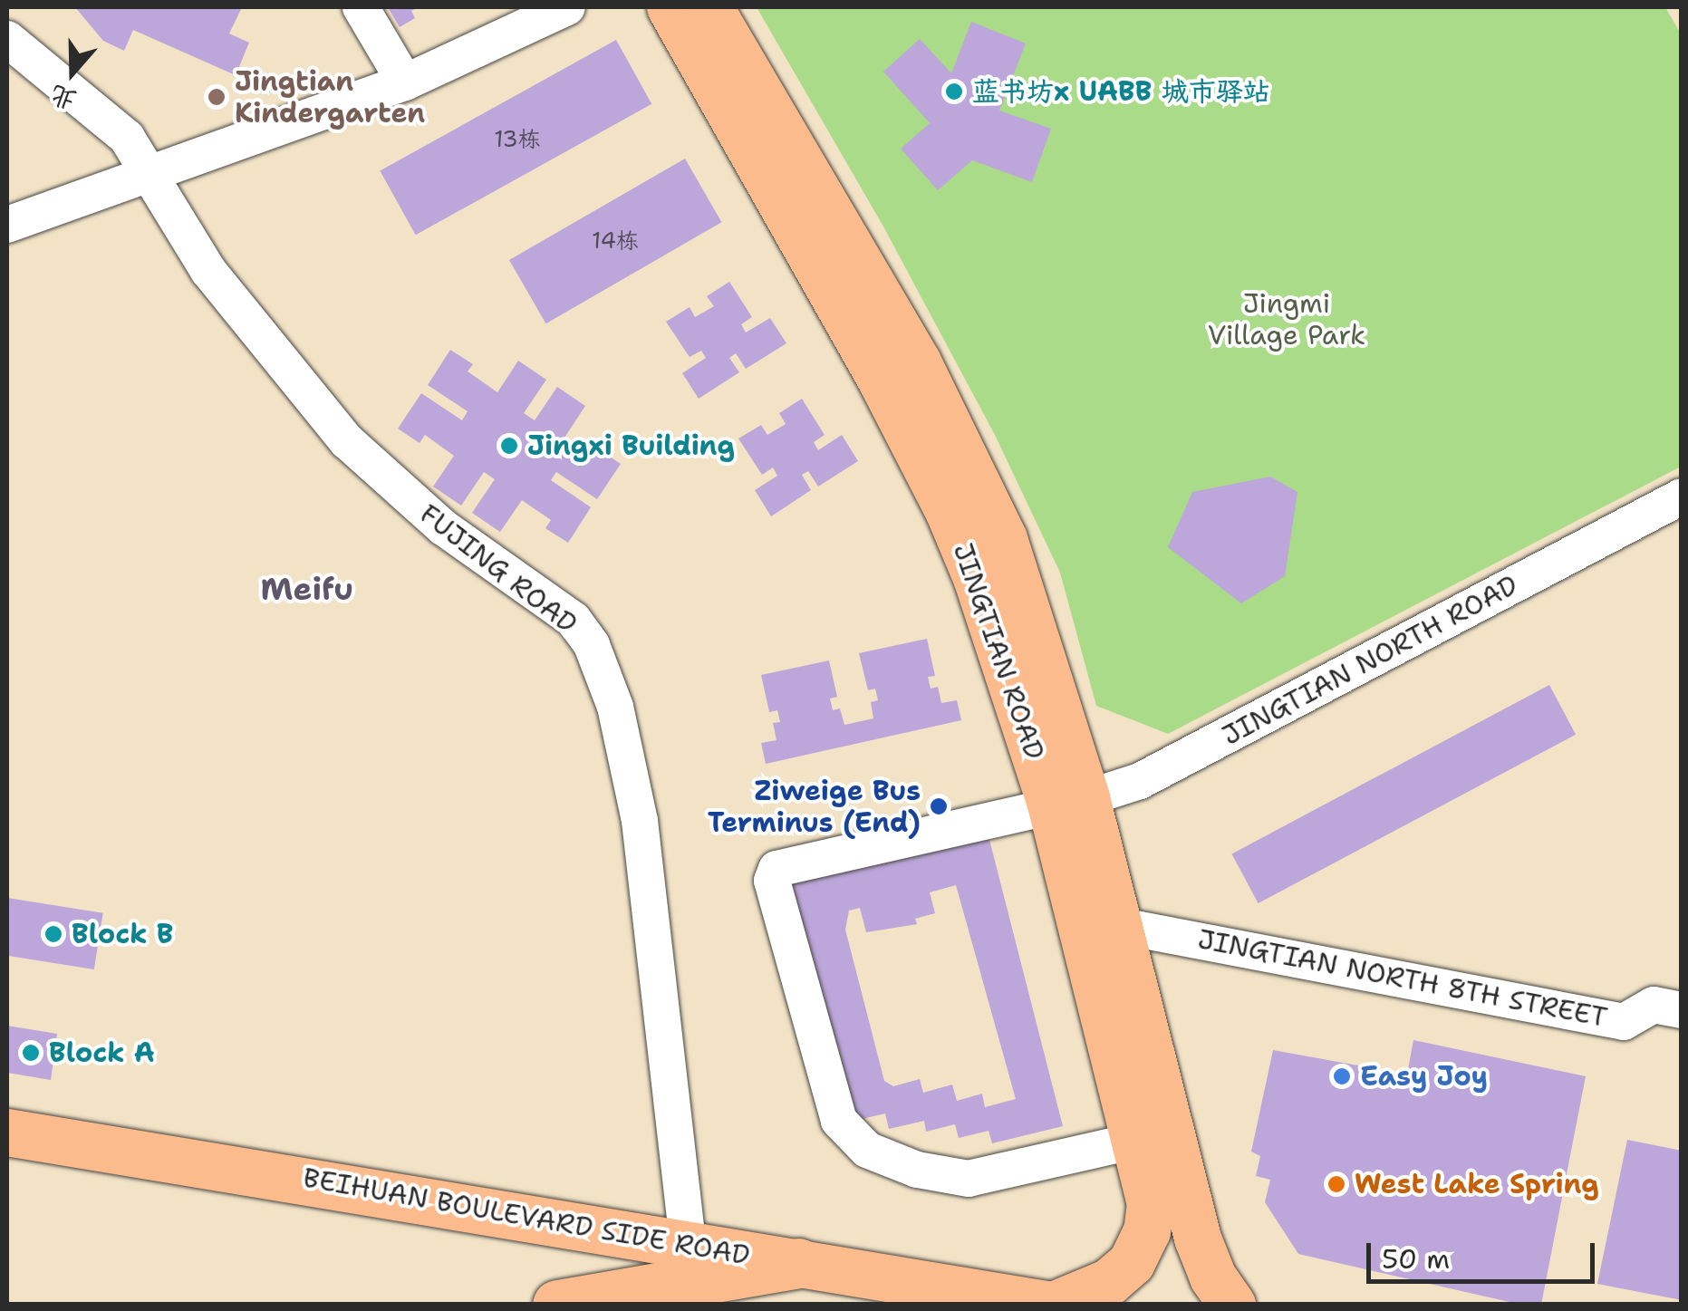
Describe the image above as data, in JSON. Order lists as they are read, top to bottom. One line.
{"streets":{"main road":["JINGTIAN ROAD","BEIHUAN BOULEVARD SIDE ROAD"],"street":["FUJING ROAD","JINGTIAN NORTH ROAD","JINGTIAN NORTH 8TH STREET"]},"crossings":[["FUJING ROAD","BEIHUAN BOULEVARD SIDE ROAD"],["JINGTIAN ROAD","JINGTIAN NORTH ROAD"],["JINGTIAN ROAD","JINGTIAN NORTH 8TH STREET"]],"districts":["Meifu"],"parks":["Jingmi Village Park"],"places":["蓝书坊x UABB 城市驿站","Jingtian Kindergarten","Jingxi Building","Ziweige Bus Terminus (End)","Block B","Block A","Easy Joy","West Lake Spring"],"house_numbers":["13栋","14栋"],"scale_bar":"50 m","north":"bottom"}
